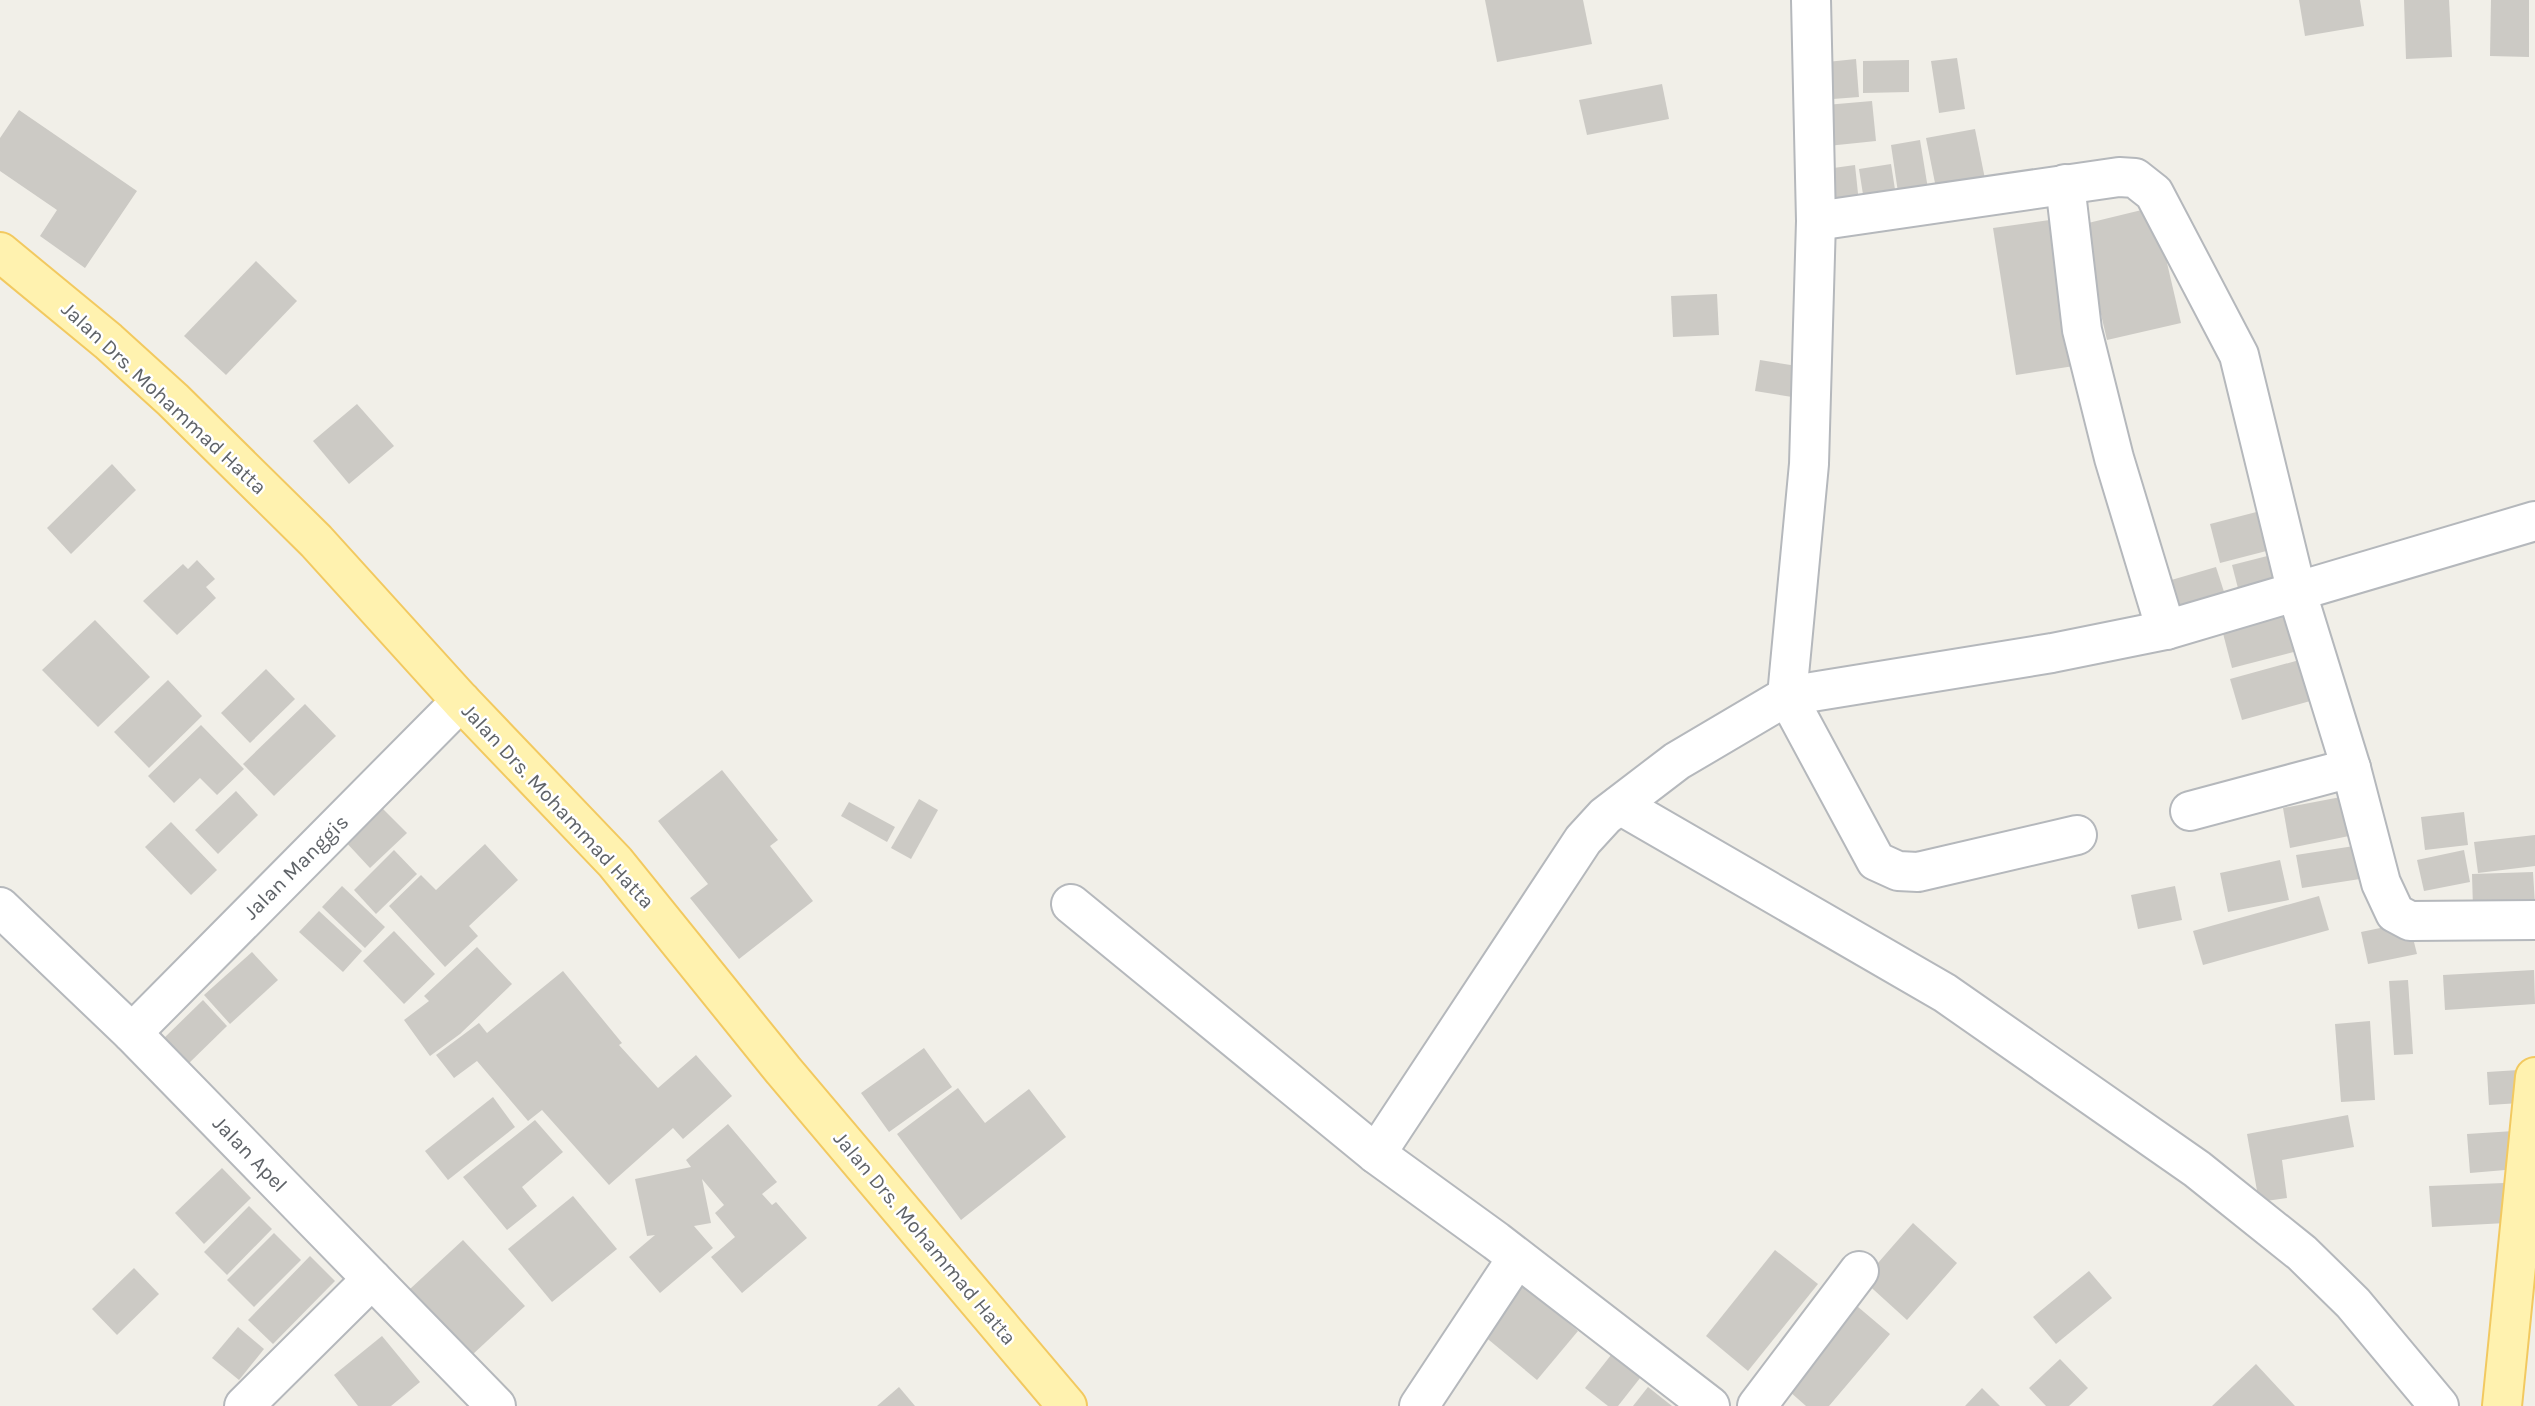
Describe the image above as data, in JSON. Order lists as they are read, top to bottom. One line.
{"streets":{"main road":["Jalan Drs. Mohammad Hatta"],"street":["Jalan Manggis","Jalan Apel"]},"crossings":[["Jalan Drs. Mohammad Hatta","Jalan Manggis"],["Jalan Manggis","Jalan Apel"]]}
